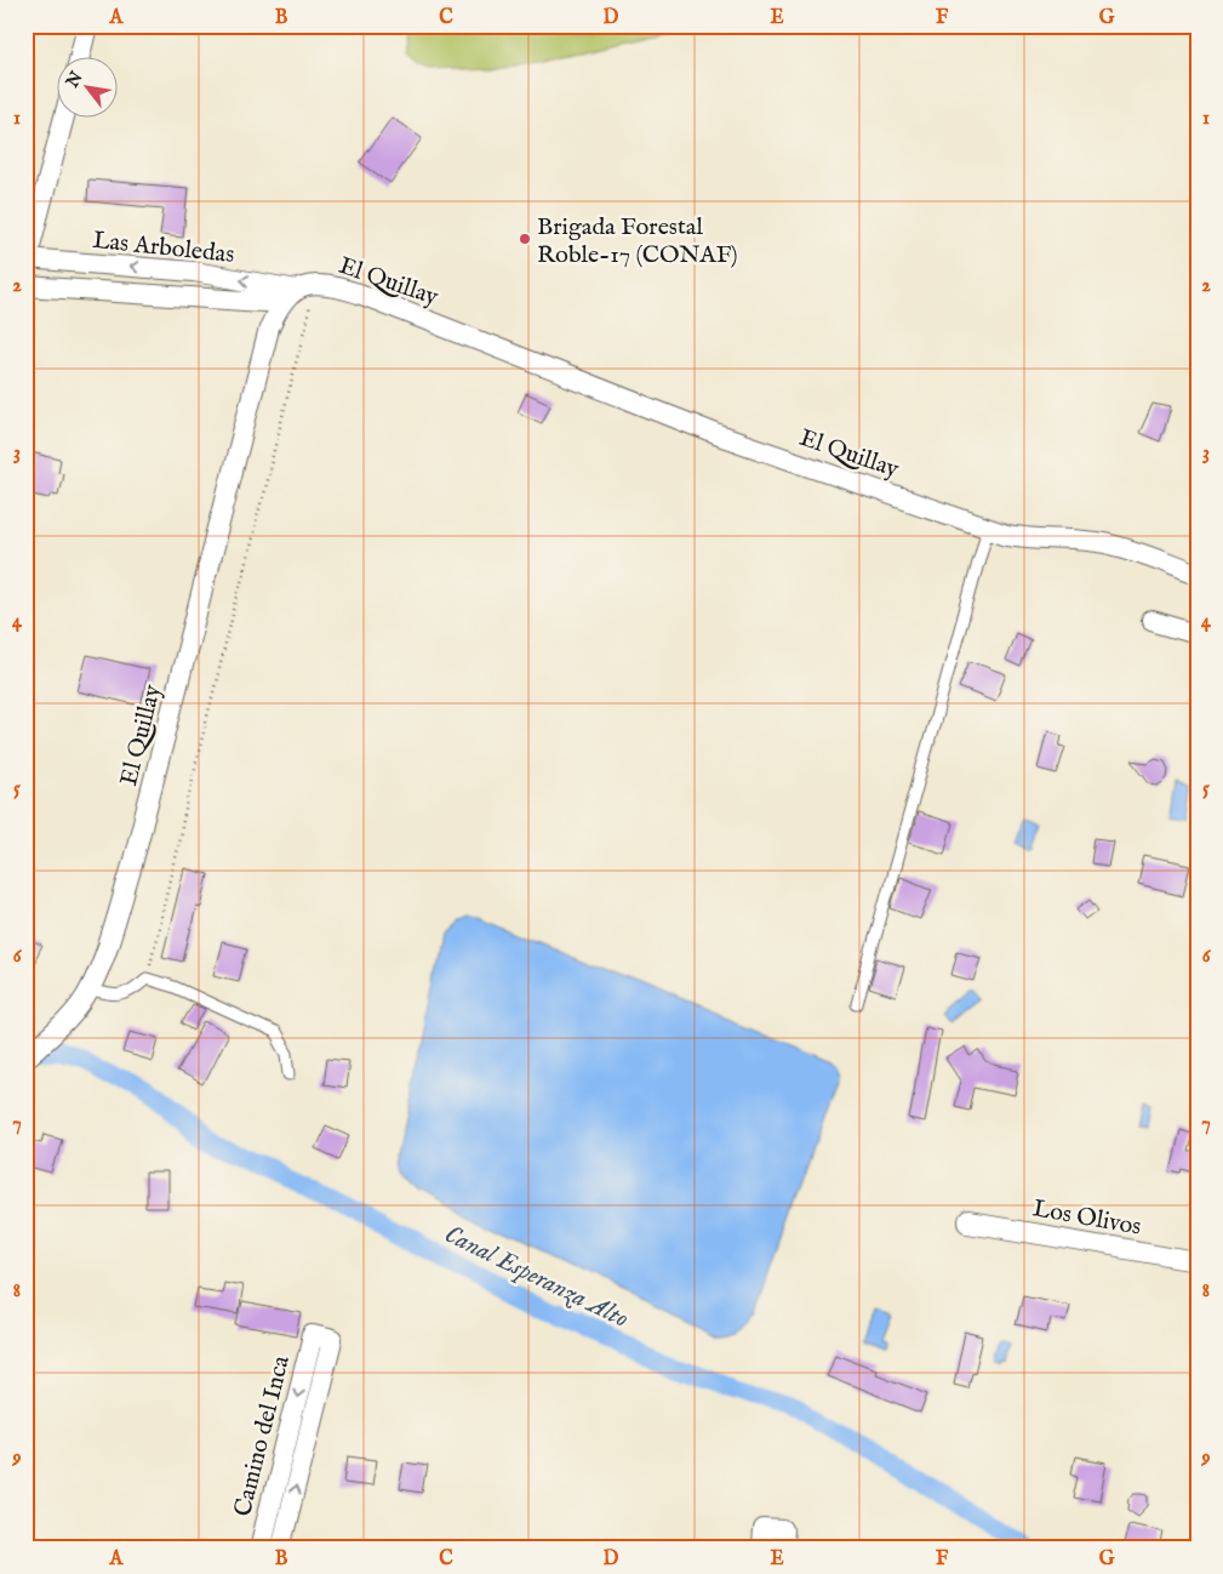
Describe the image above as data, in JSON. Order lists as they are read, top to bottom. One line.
{"streets":{"street":["Las Arboledas","El Quillay","Los Olivos","Camino del Inca"]},"crossings":[["Las Arboledas","El Quillay"]],"water":["Canal Esperanza Alto"],"places":["Brigada Forestal Roble-17 (CONAF)"],"north":"top left","grid":{"columns":["A","B","C","D","E","F","G"],"rows":["1","2","3","4","5","6","7","8","9"]}}
